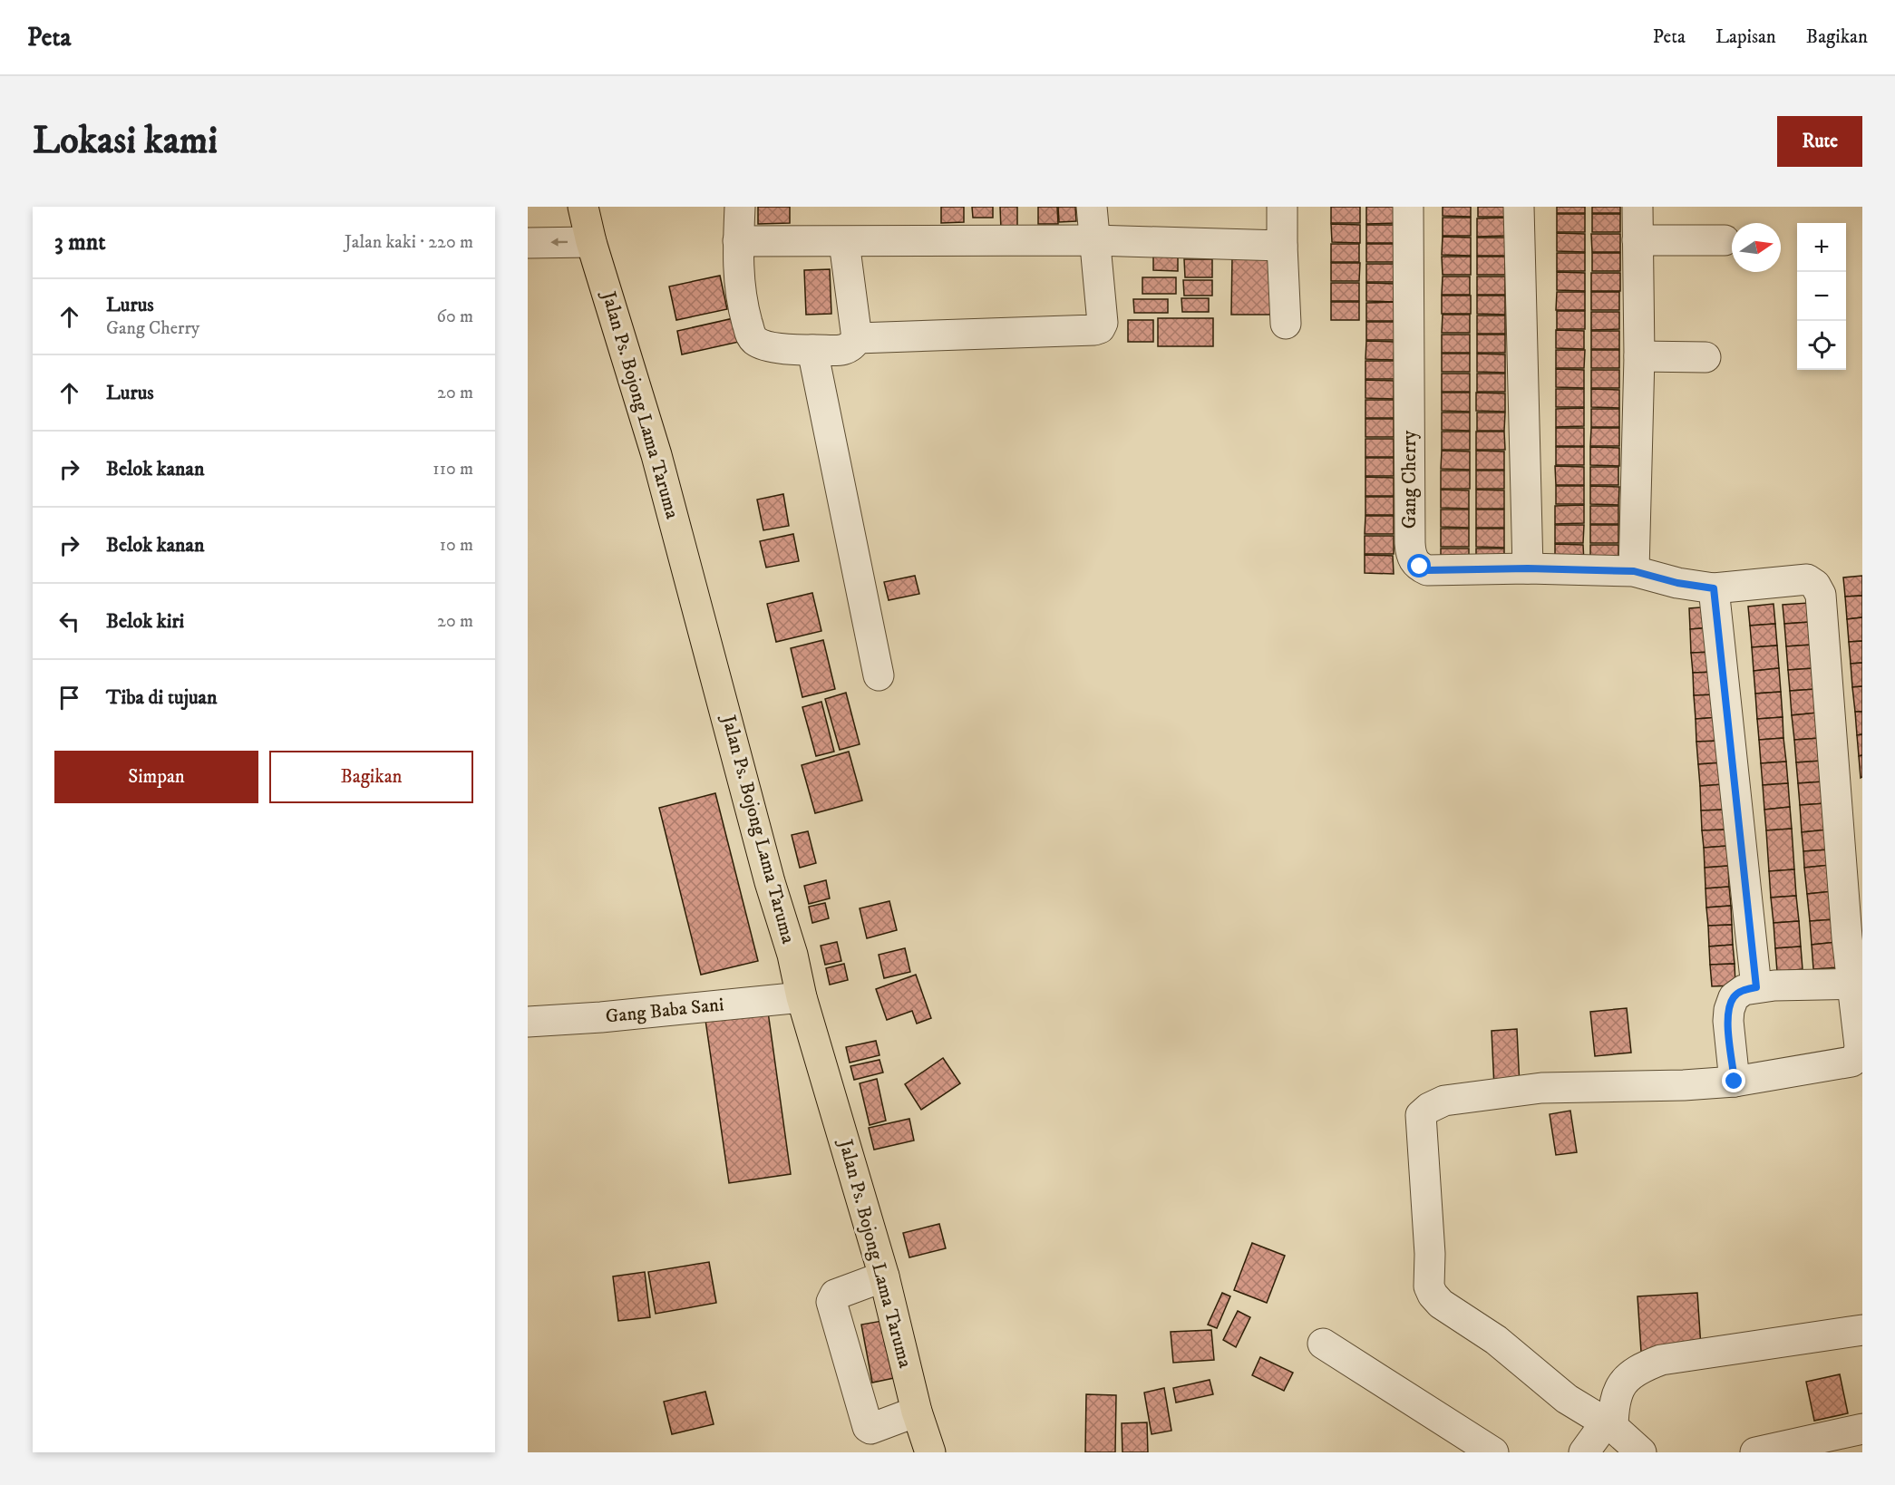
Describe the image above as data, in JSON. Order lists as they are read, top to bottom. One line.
{"streets":{"main road":["Jalan Ps. Bojong Lama Taruma"],"street":["Gang Cherry","Gang Baba Sani"]},"crossings":[["Jalan Ps. Bojong Lama Taruma","Gang Baba Sani"]],"north":"right","page":{"header":"Peta","nav":["Peta","Lapisan","Bagikan"],"buttons":["Rute",["Simpan","Bagikan"]],"title":"Lokasi kami","heading":["3 mnt","Jalan kaki · 220 m"],"map_buttons":["+","−"],"list":[["Lurus","Gang Cherry","60 m"],["Lurus","20 m"],["Belok kanan","110 m"],["Belok kanan","10 m"],["Belok kiri","20 m"],"Tiba di tujuan"]}}
